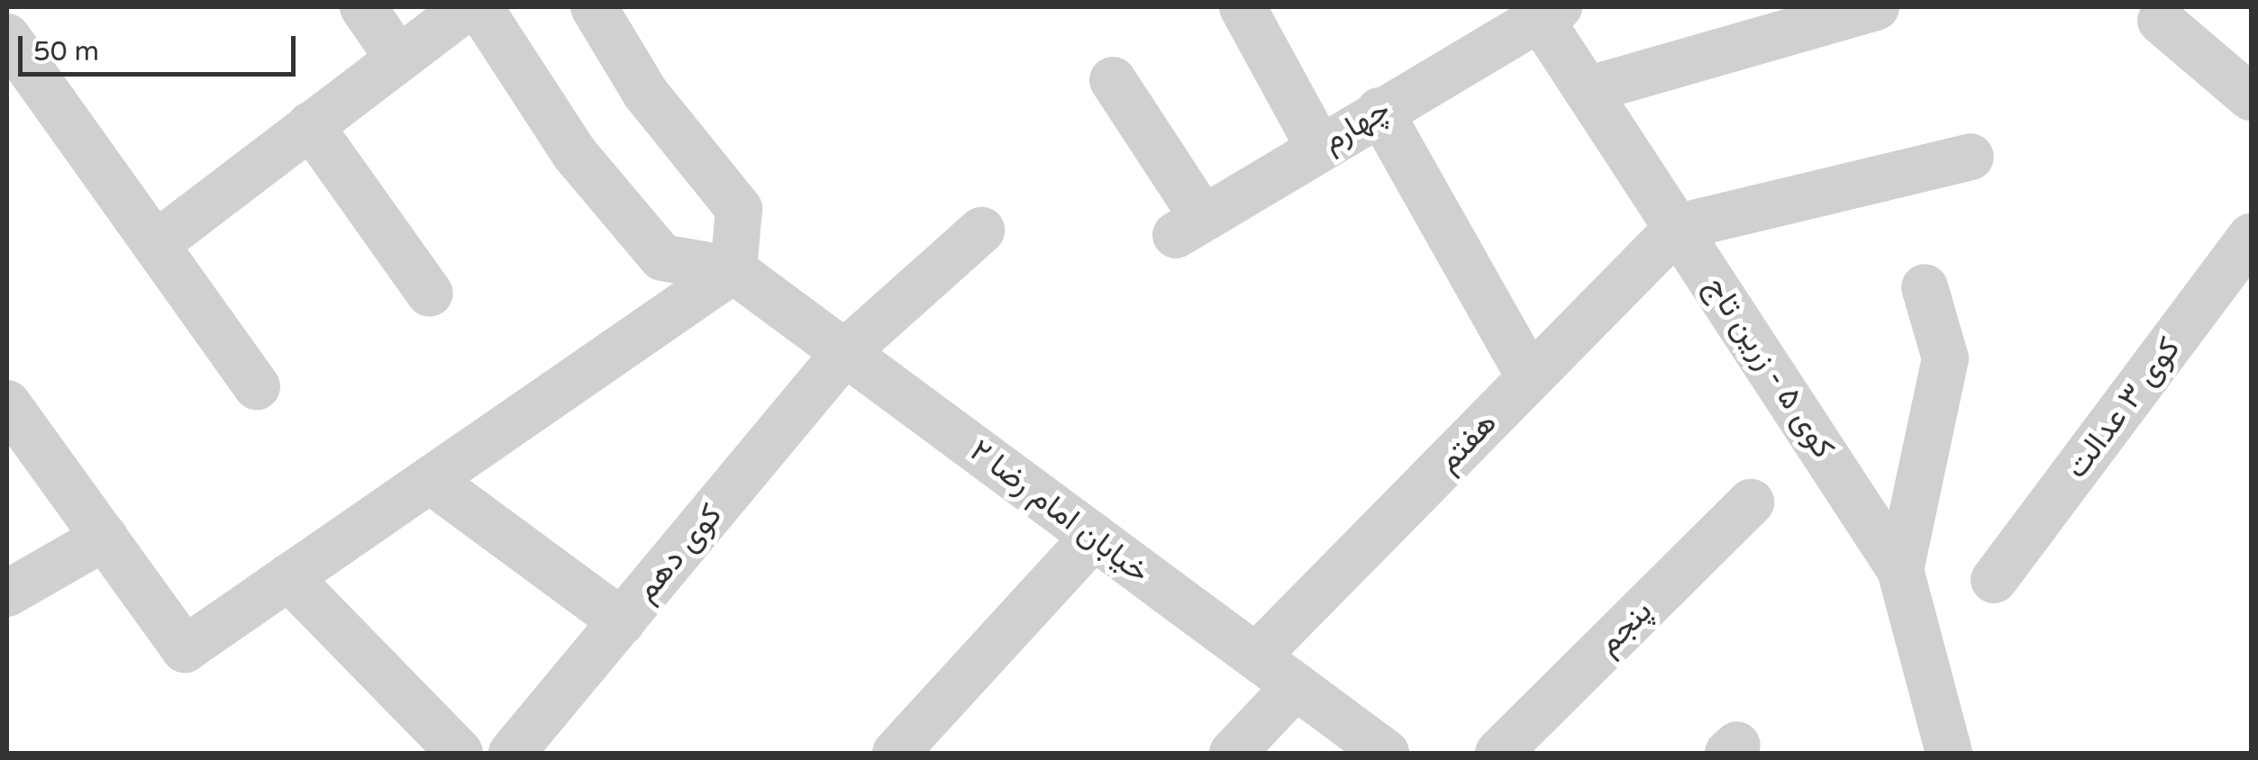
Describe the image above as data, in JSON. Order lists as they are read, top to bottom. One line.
{"streets":{"street":["چهارم","کوی ۵ - زرین تاج","کوی ۳ عدالت","هفتم","خیابان امام رضا ۲","کوی دهم","پنجم"]},"crossings":[["چهارم","کوی ۵ - زرین تاج"],["کوی ۵ - زرین تاج","هفتم"],["هفتم","خیابان امام رضا ۲"],["خیابان امام رضا ۲","کوی دهم"]],"scale_bar":"50 m"}
